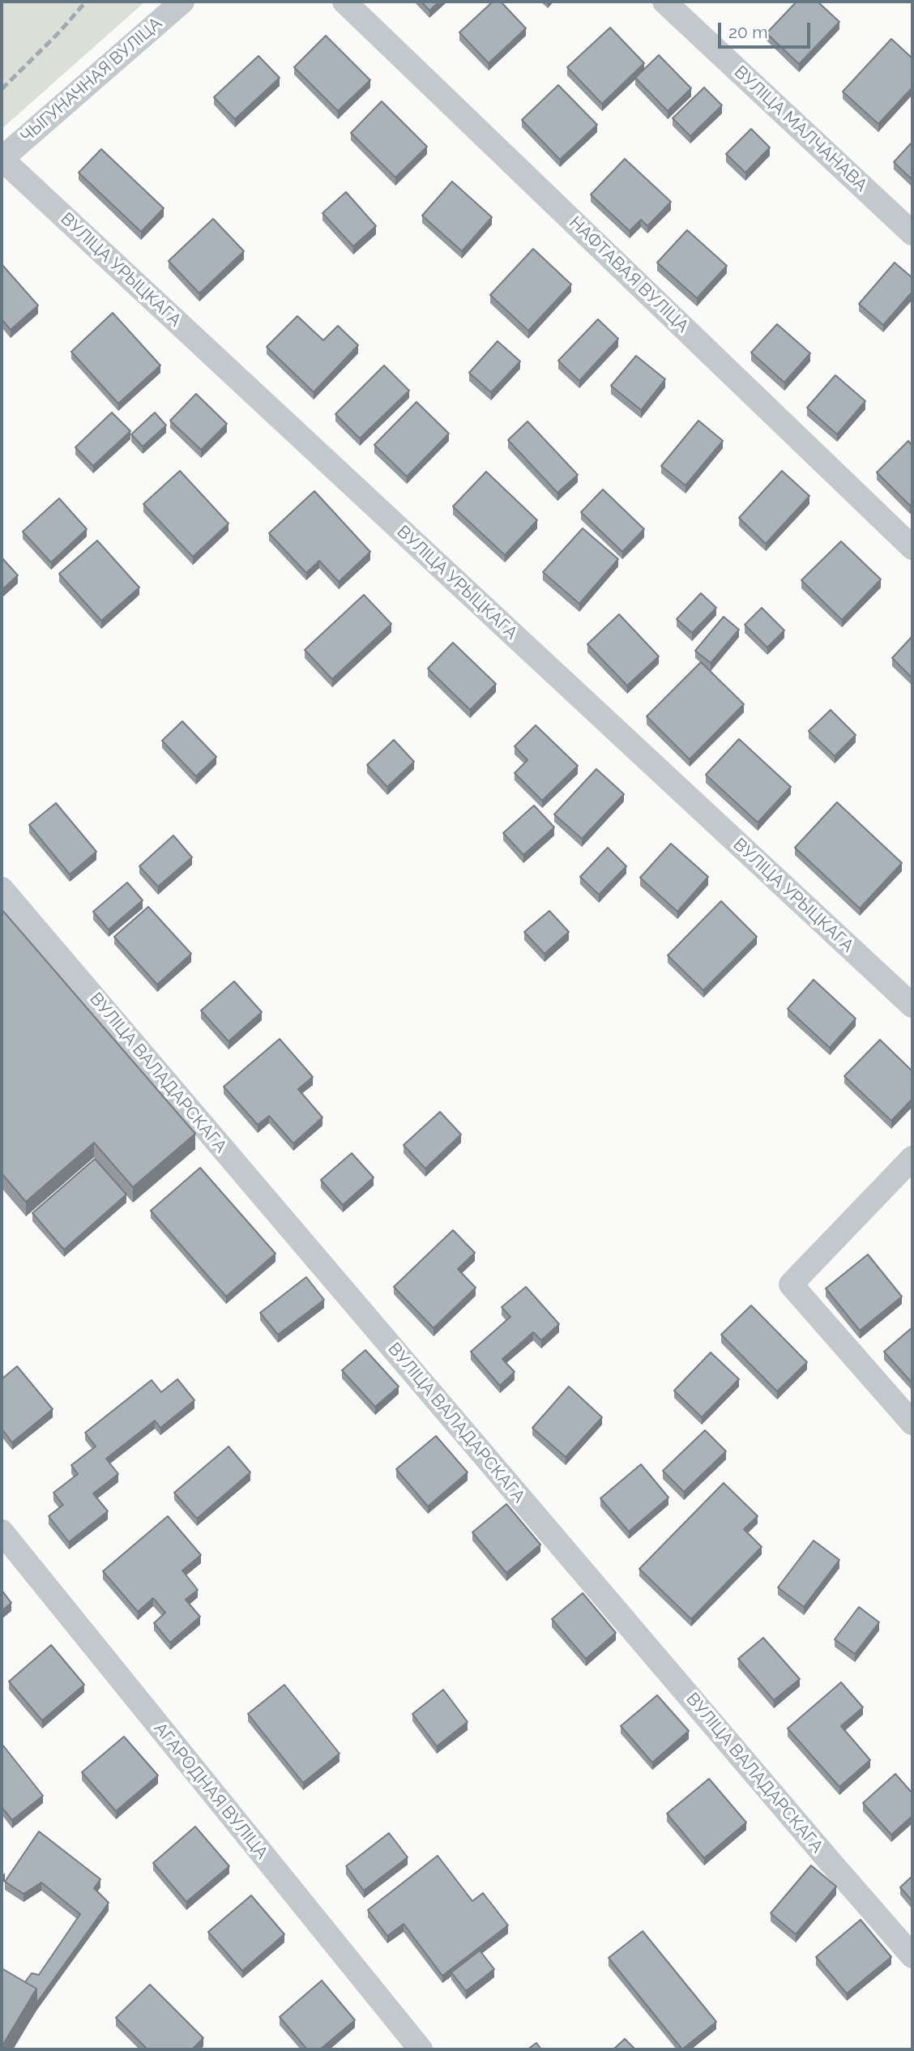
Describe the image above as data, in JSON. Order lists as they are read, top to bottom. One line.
{"streets":{"street":["ЧЫГУНАЧНАЯ ВУЛІЦА","ВУЛІЦА МАЛЧАНАВА","ВУЛІЦА УРЫЦКАГА","НАФТАВАЯ ВУЛІЦА","ВУЛІЦА ВАЛАДАРСКАГА","АГАРОДНАЯ ВУЛІЦА"]},"crossings":[["ЧЫГУНАЧНАЯ ВУЛІЦА","ВУЛІЦА УРЫЦКАГА"]],"scale_bar":"20 m"}
